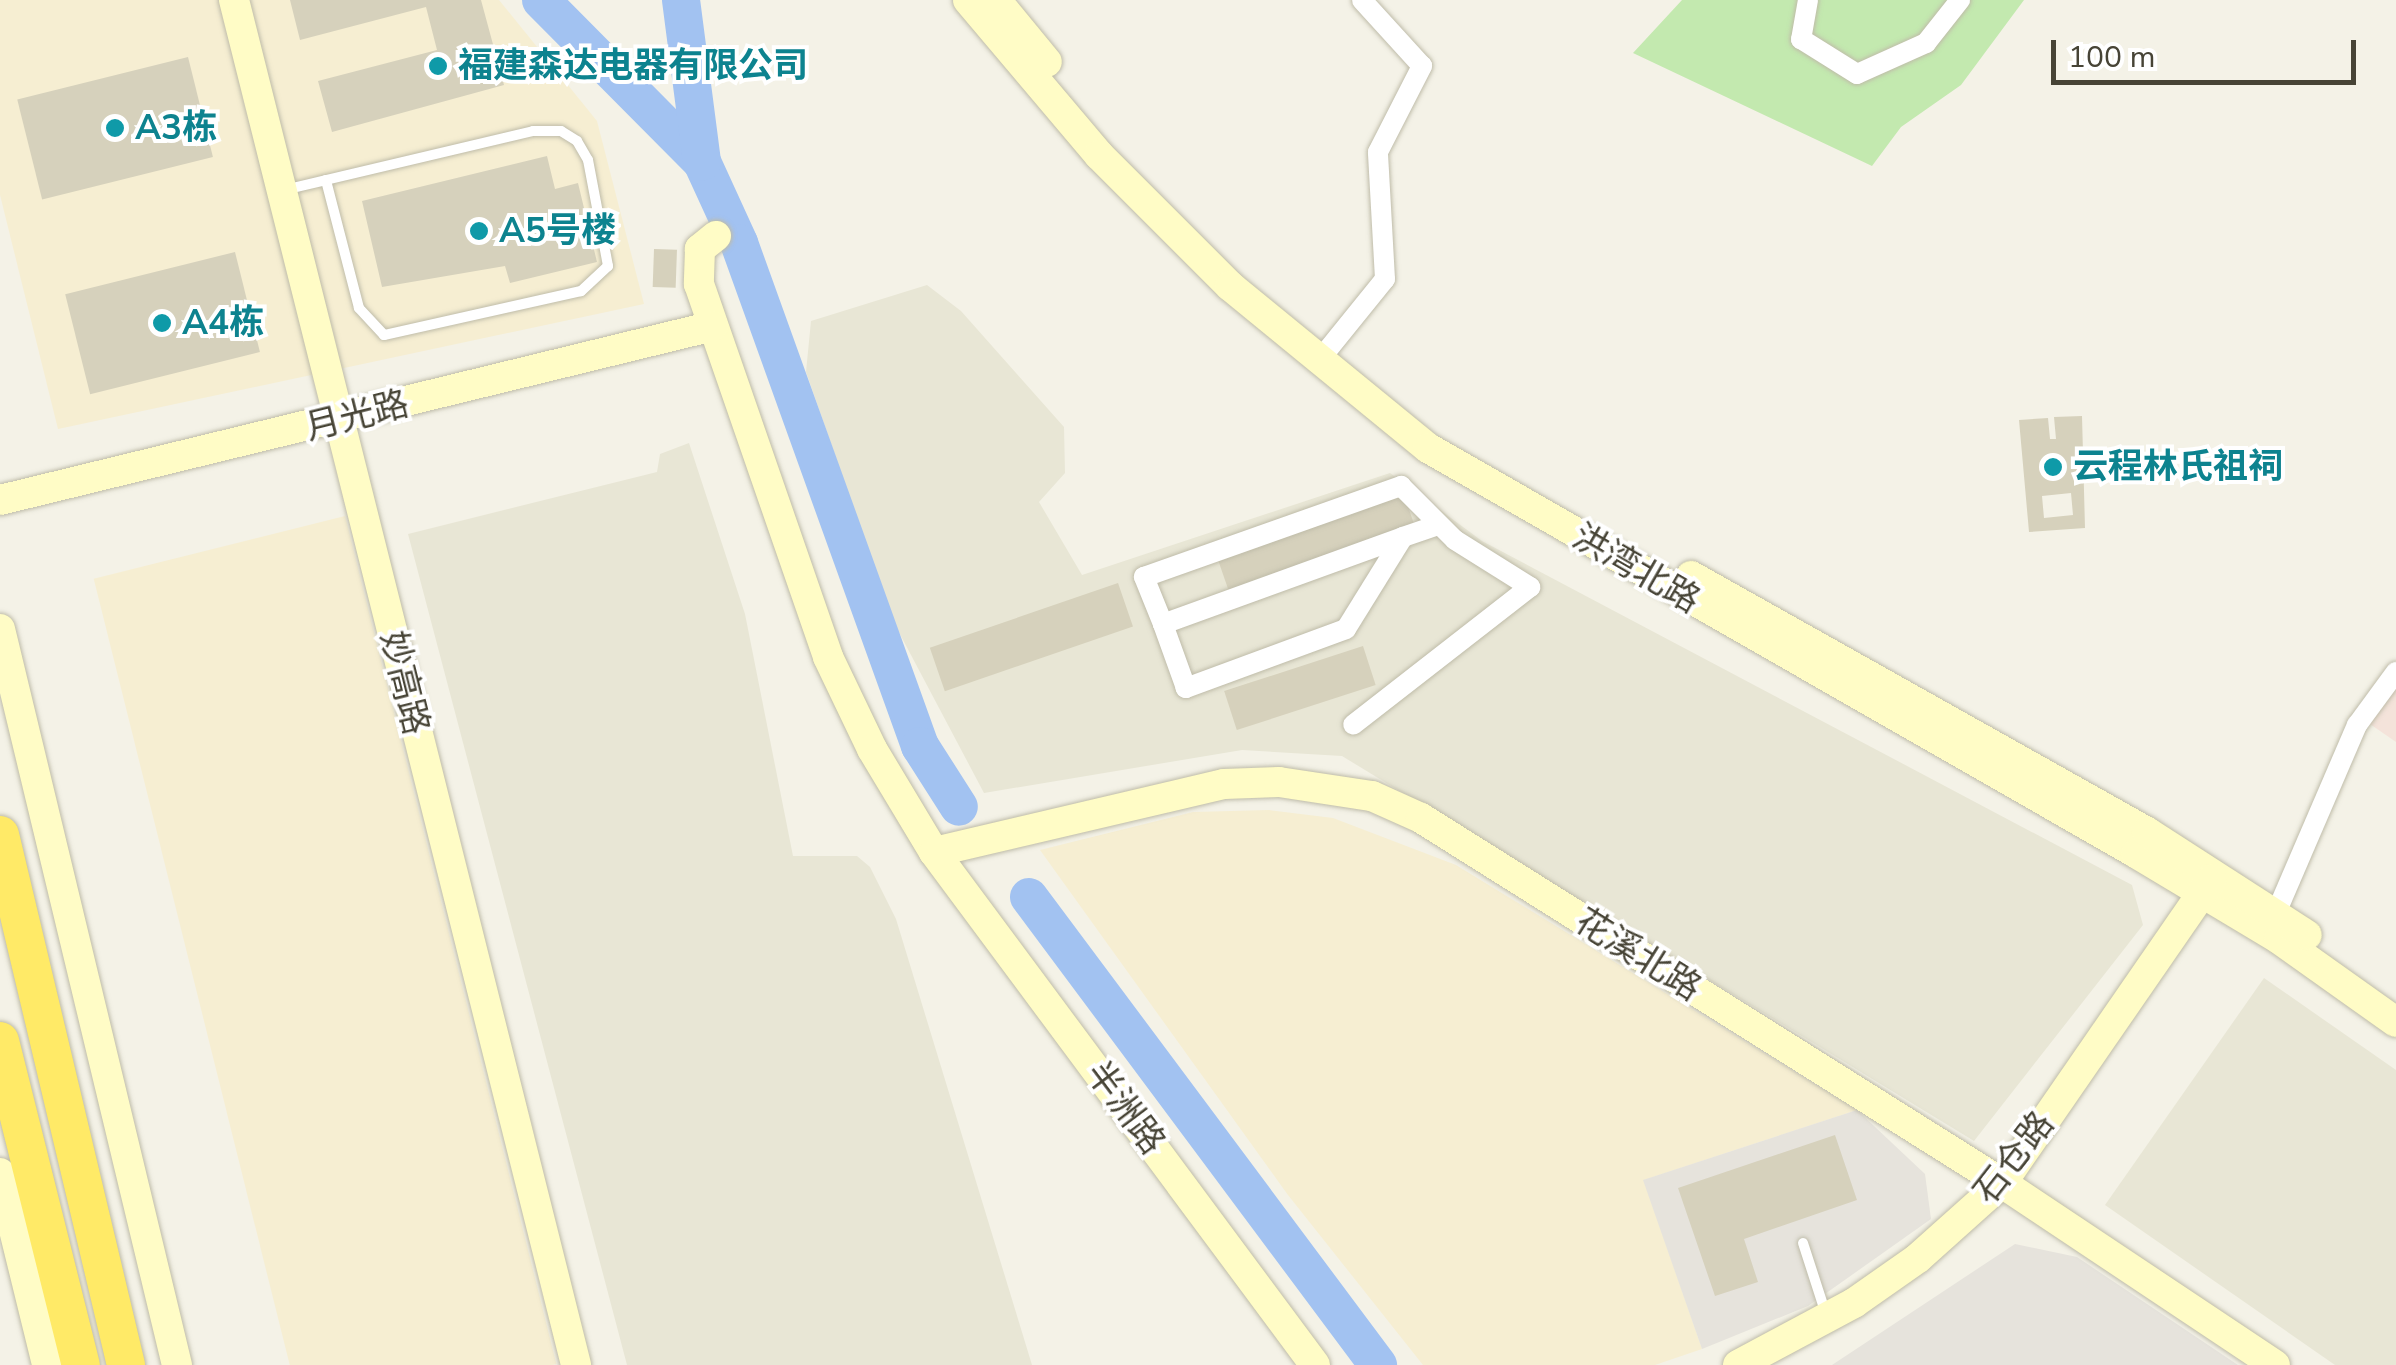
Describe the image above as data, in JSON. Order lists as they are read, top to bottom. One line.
{"streets":{"street":["月光路","洪湾北路","妙高路","花溪北路","半洲路","石仓路"]},"crossings":[["月光路","妙高路"],["月光路","半洲路"],["洪湾北路","石仓路"],["花溪北路","半洲路"],["花溪北路","石仓路"]],"places":["福建森达电器有限公司","A3栋","A5号楼","A4栋","云程林氏祖祠"],"scale_bar":"100 m"}
